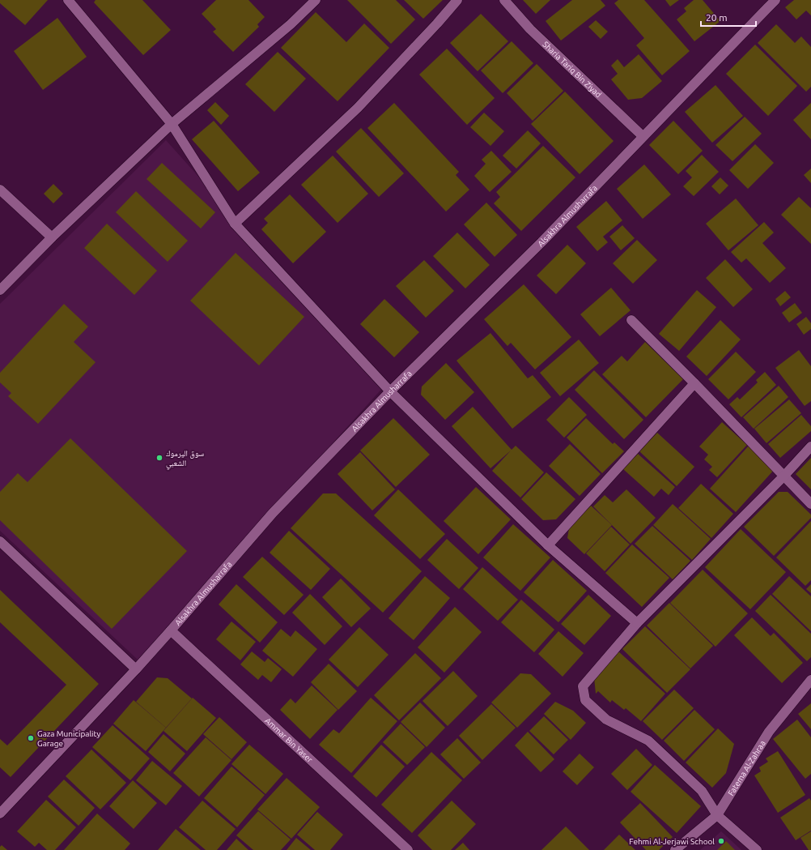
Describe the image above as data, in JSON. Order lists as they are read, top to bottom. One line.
{"streets":{"street":["Sharia Tariq Bin Ziyad","Alsakhra Almusharrafa","Ammar Bin Yaser","Fatema Al-Zahraa"]},"crossings":[["Sharia Tariq Bin Ziyad","Alsakhra Almusharrafa"],["Alsakhra Almusharrafa","Ammar Bin Yaser"]],"places":["سوق اليرموك الشعبي","Gaza Municipality Garage","Fehmi Al-Jerjawi School"],"scale_bar":"20 m"}
